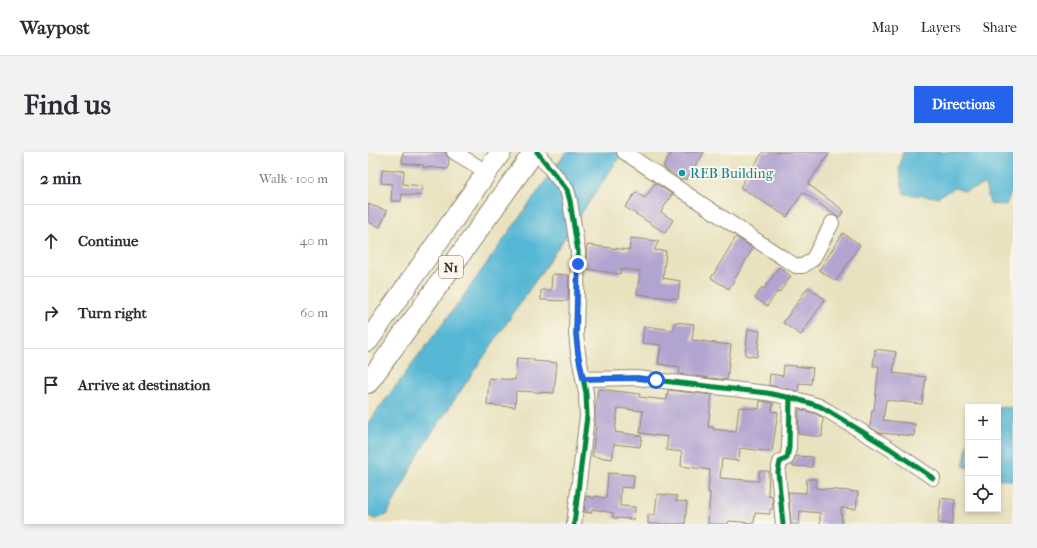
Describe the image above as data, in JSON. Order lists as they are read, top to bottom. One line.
{"streets":{"highway":["N1"]},"places":["REB Building"],"page":{"header":"Waypost","nav":["Map","Layers","Share"],"buttons":"Directions","title":"Find us","heading":["2 min","Walk · 100 m"],"list":[["Continue","40 m"],["Turn right","60 m"],"Arrive at destination"],"map_buttons":["+","−"]}}
